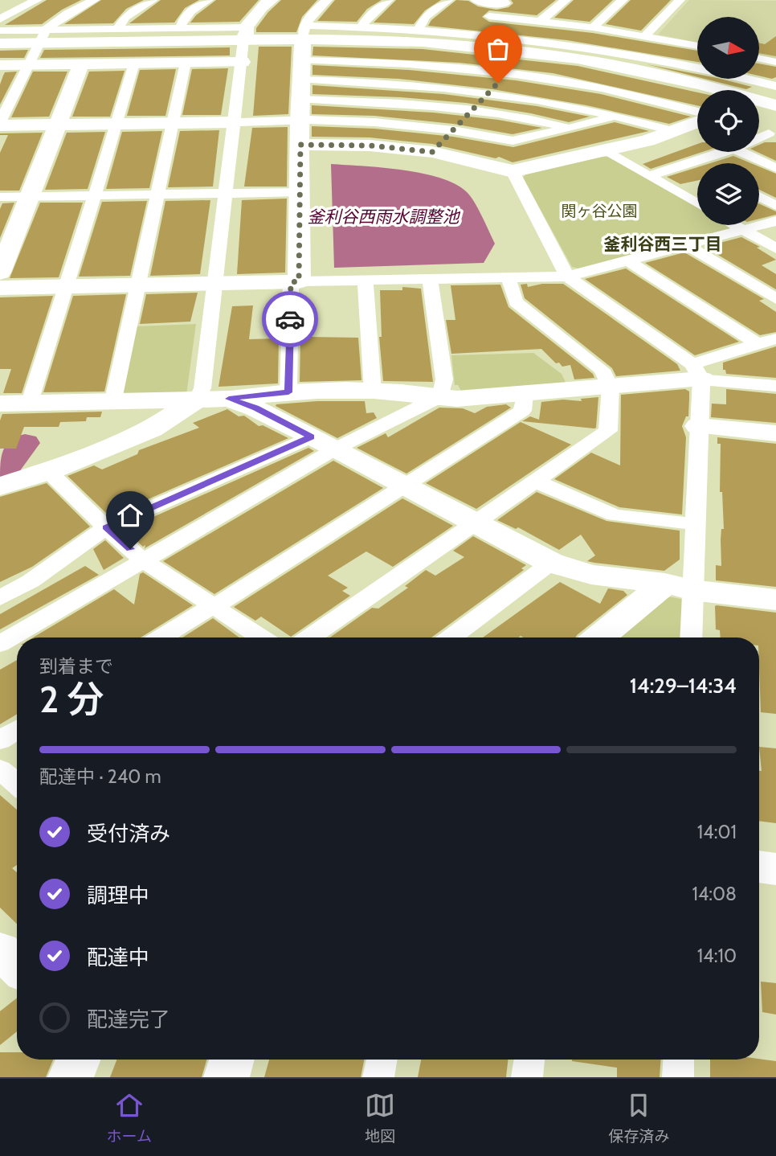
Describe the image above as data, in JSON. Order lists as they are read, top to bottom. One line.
{"districts":["釜利谷西三丁目"],"water":["釜利谷西雨水調整池"],"parks":["関ヶ谷公園"],"north":"right","page":{"heading":["2 分","到着まで","14:29–14:34"],"bar":"配達中 · 240 m","list":[["受付済み","14:01"],["調理中","14:08"],["配達中","14:10"],"配達完了"],"tabs":["ホーム","地図","保存済み"]}}
